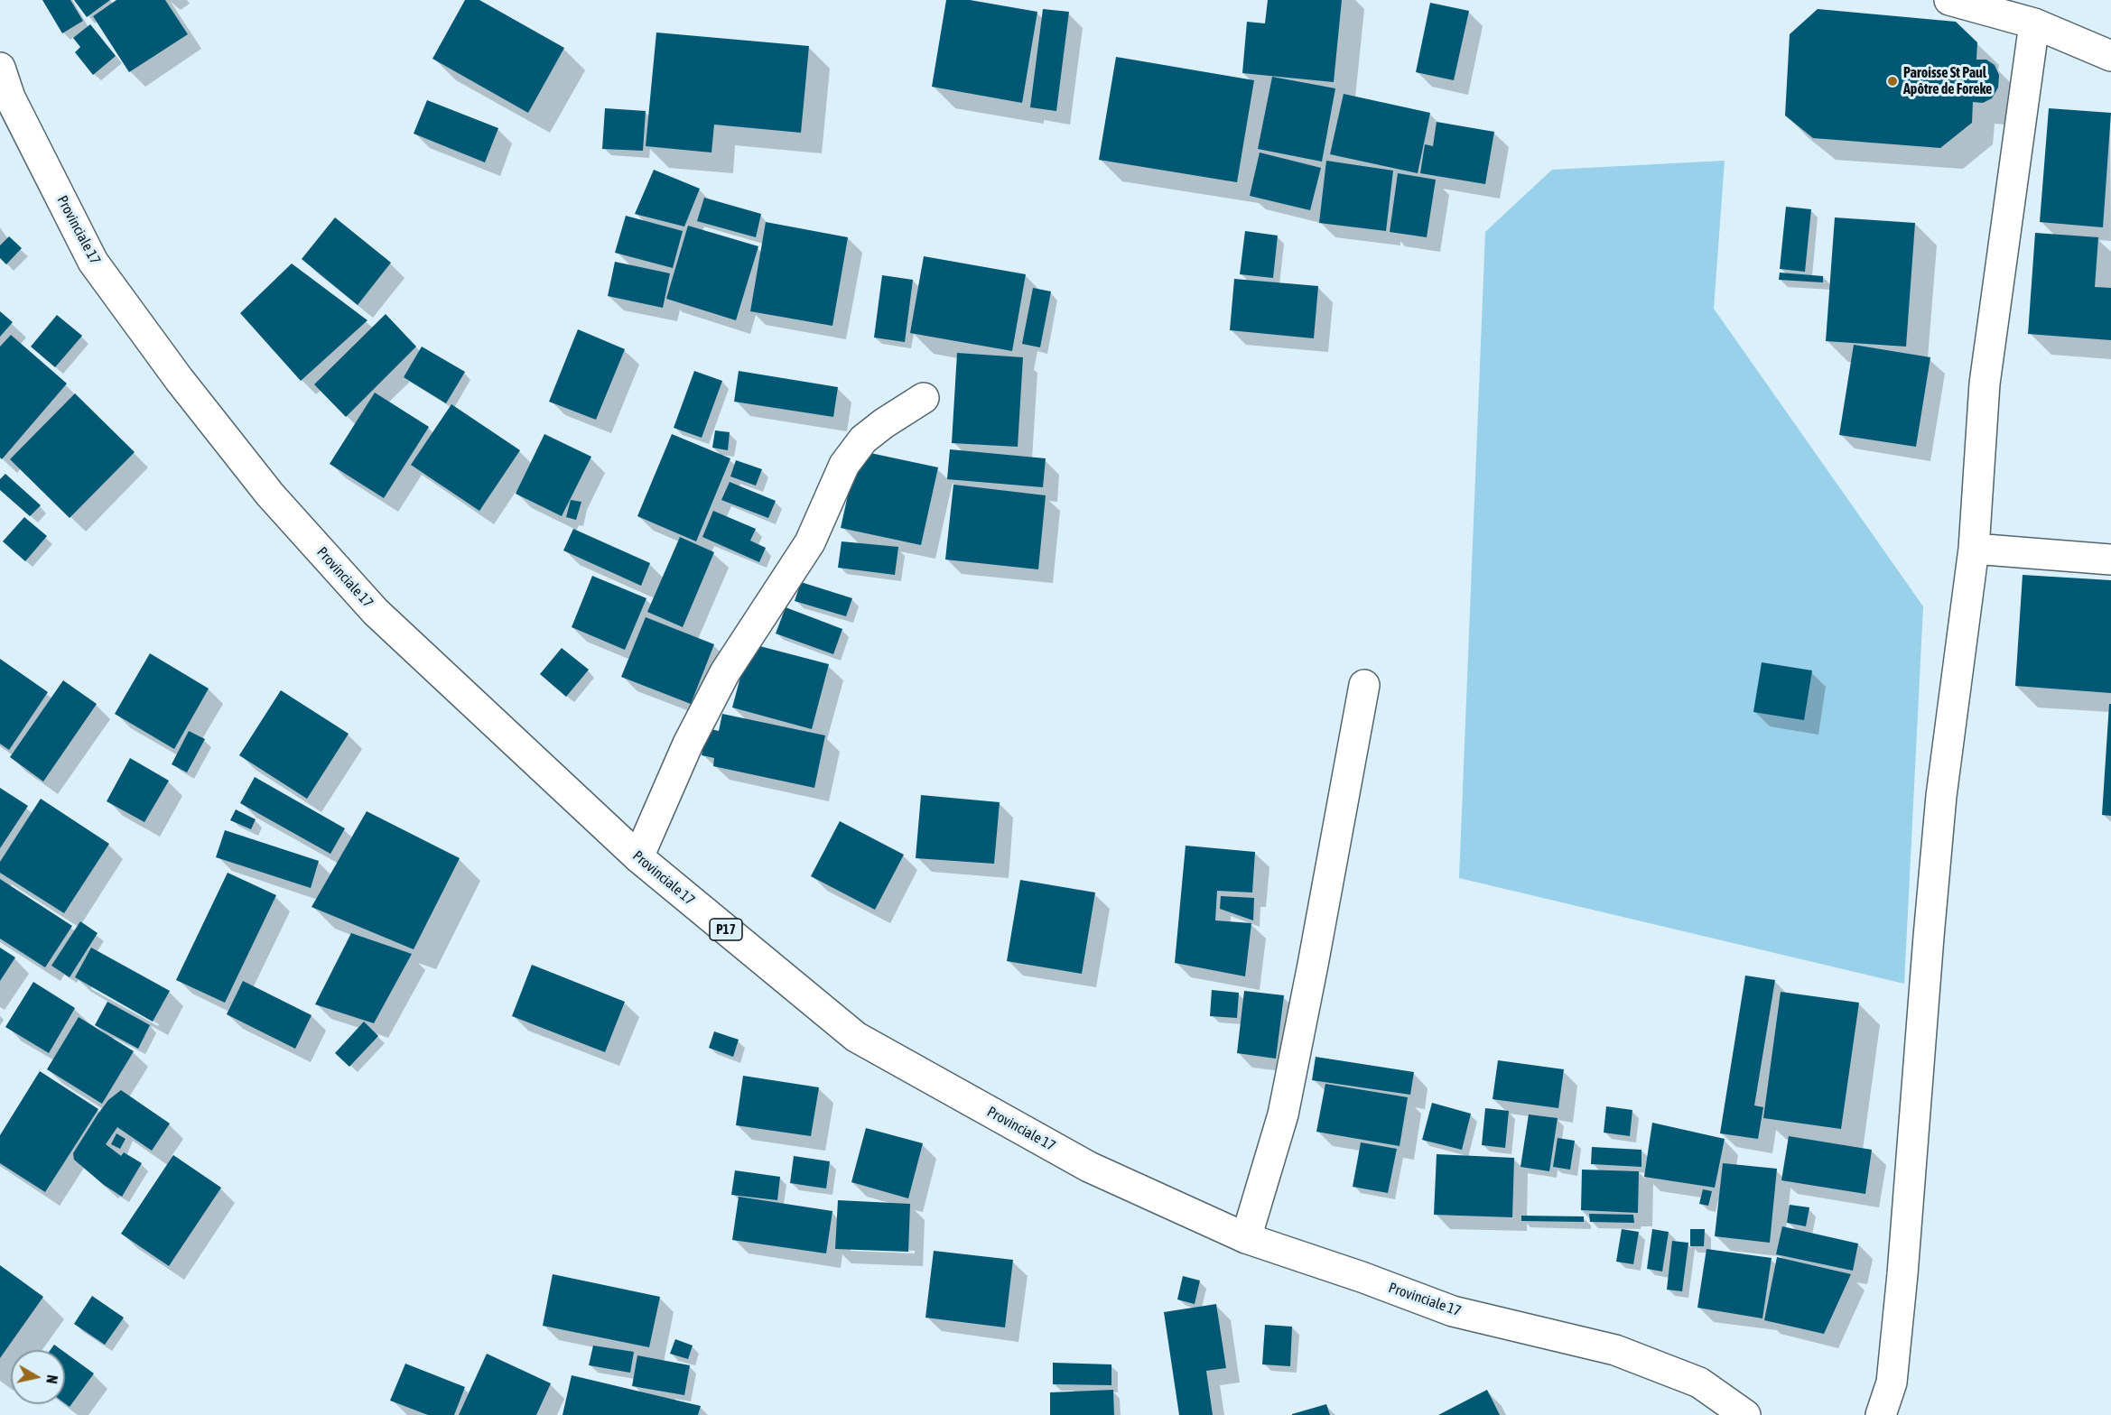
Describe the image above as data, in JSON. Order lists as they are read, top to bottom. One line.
{"streets":{"street":["Provinciale 17","P17"]},"places":["Paroisse St Paul Apôtre de Foreke"],"north":"right"}
